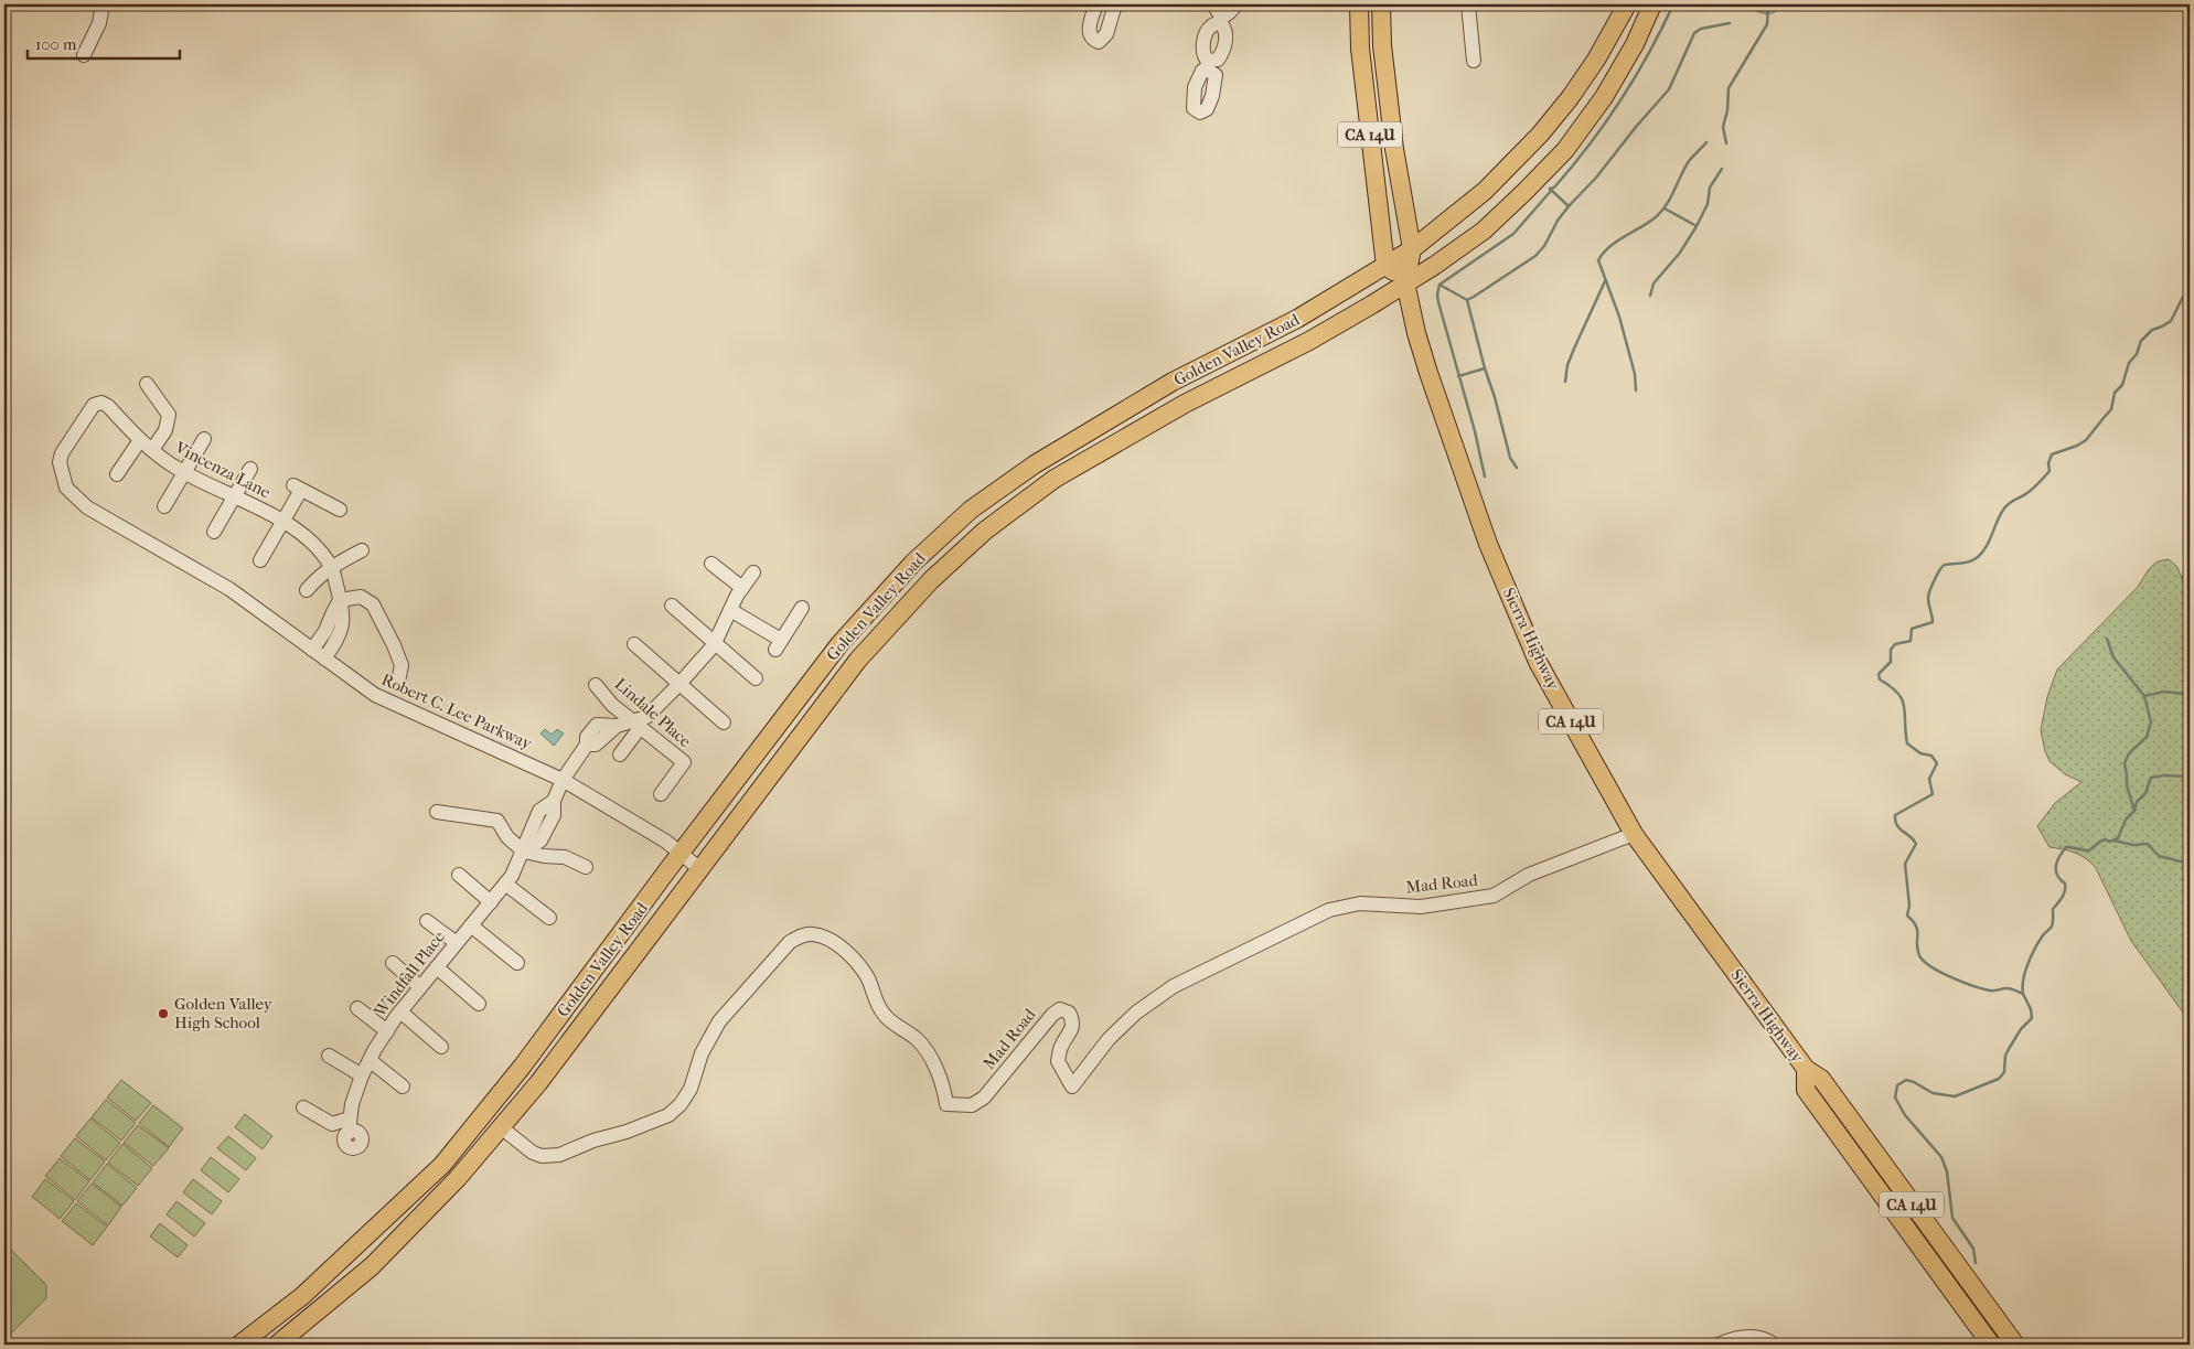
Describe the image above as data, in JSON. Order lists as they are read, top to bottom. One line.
{"streets":{"main road":["CA 14U","Golden Valley Road","Sierra Highway"],"street":["Vincenza Lane","Robert C. Lee Parkway","Lindale Place","Mad Road","Windfall Place"]},"crossings":[["CA 14U","Golden Valley Road"],["Golden Valley Road","Sierra Highway"],["Golden Valley Road","Robert C. Lee Parkway"],["Golden Valley Road","Mad Road"],["Vincenza Lane","Robert C. Lee Parkway"],["Sierra Highway","Mad Road"]],"places":["Golden Valley High School"],"scale_bar":"100 m"}
